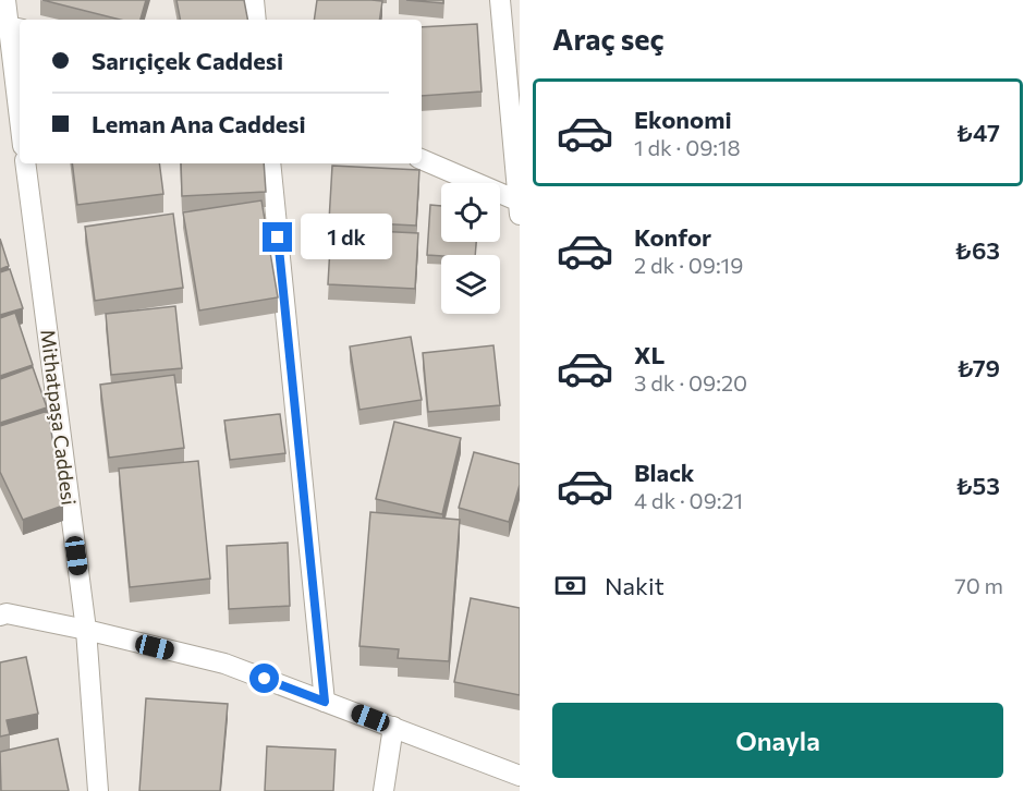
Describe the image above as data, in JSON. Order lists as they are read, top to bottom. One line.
{"streets":{"street":["Mithatpaşa Caddesi"]},"page":{"heading":"Araç seç","banner":["Sarıçiçek Caddesi","Leman Ana Caddesi"],"list":[{"name":"Ekonomi","note":"1 dk · 09:18","value":"₺47"},{"name":"Konfor","note":"2 dk · 09:19","value":"₺63"},{"name":"XL","note":"3 dk · 09:20","value":"₺79"},{"name":"Black","note":"4 dk · 09:21","value":"₺53"}],"bubble":"1 dk","pay":["Nakit","70 m"],"buttons":"Onayla"}}
